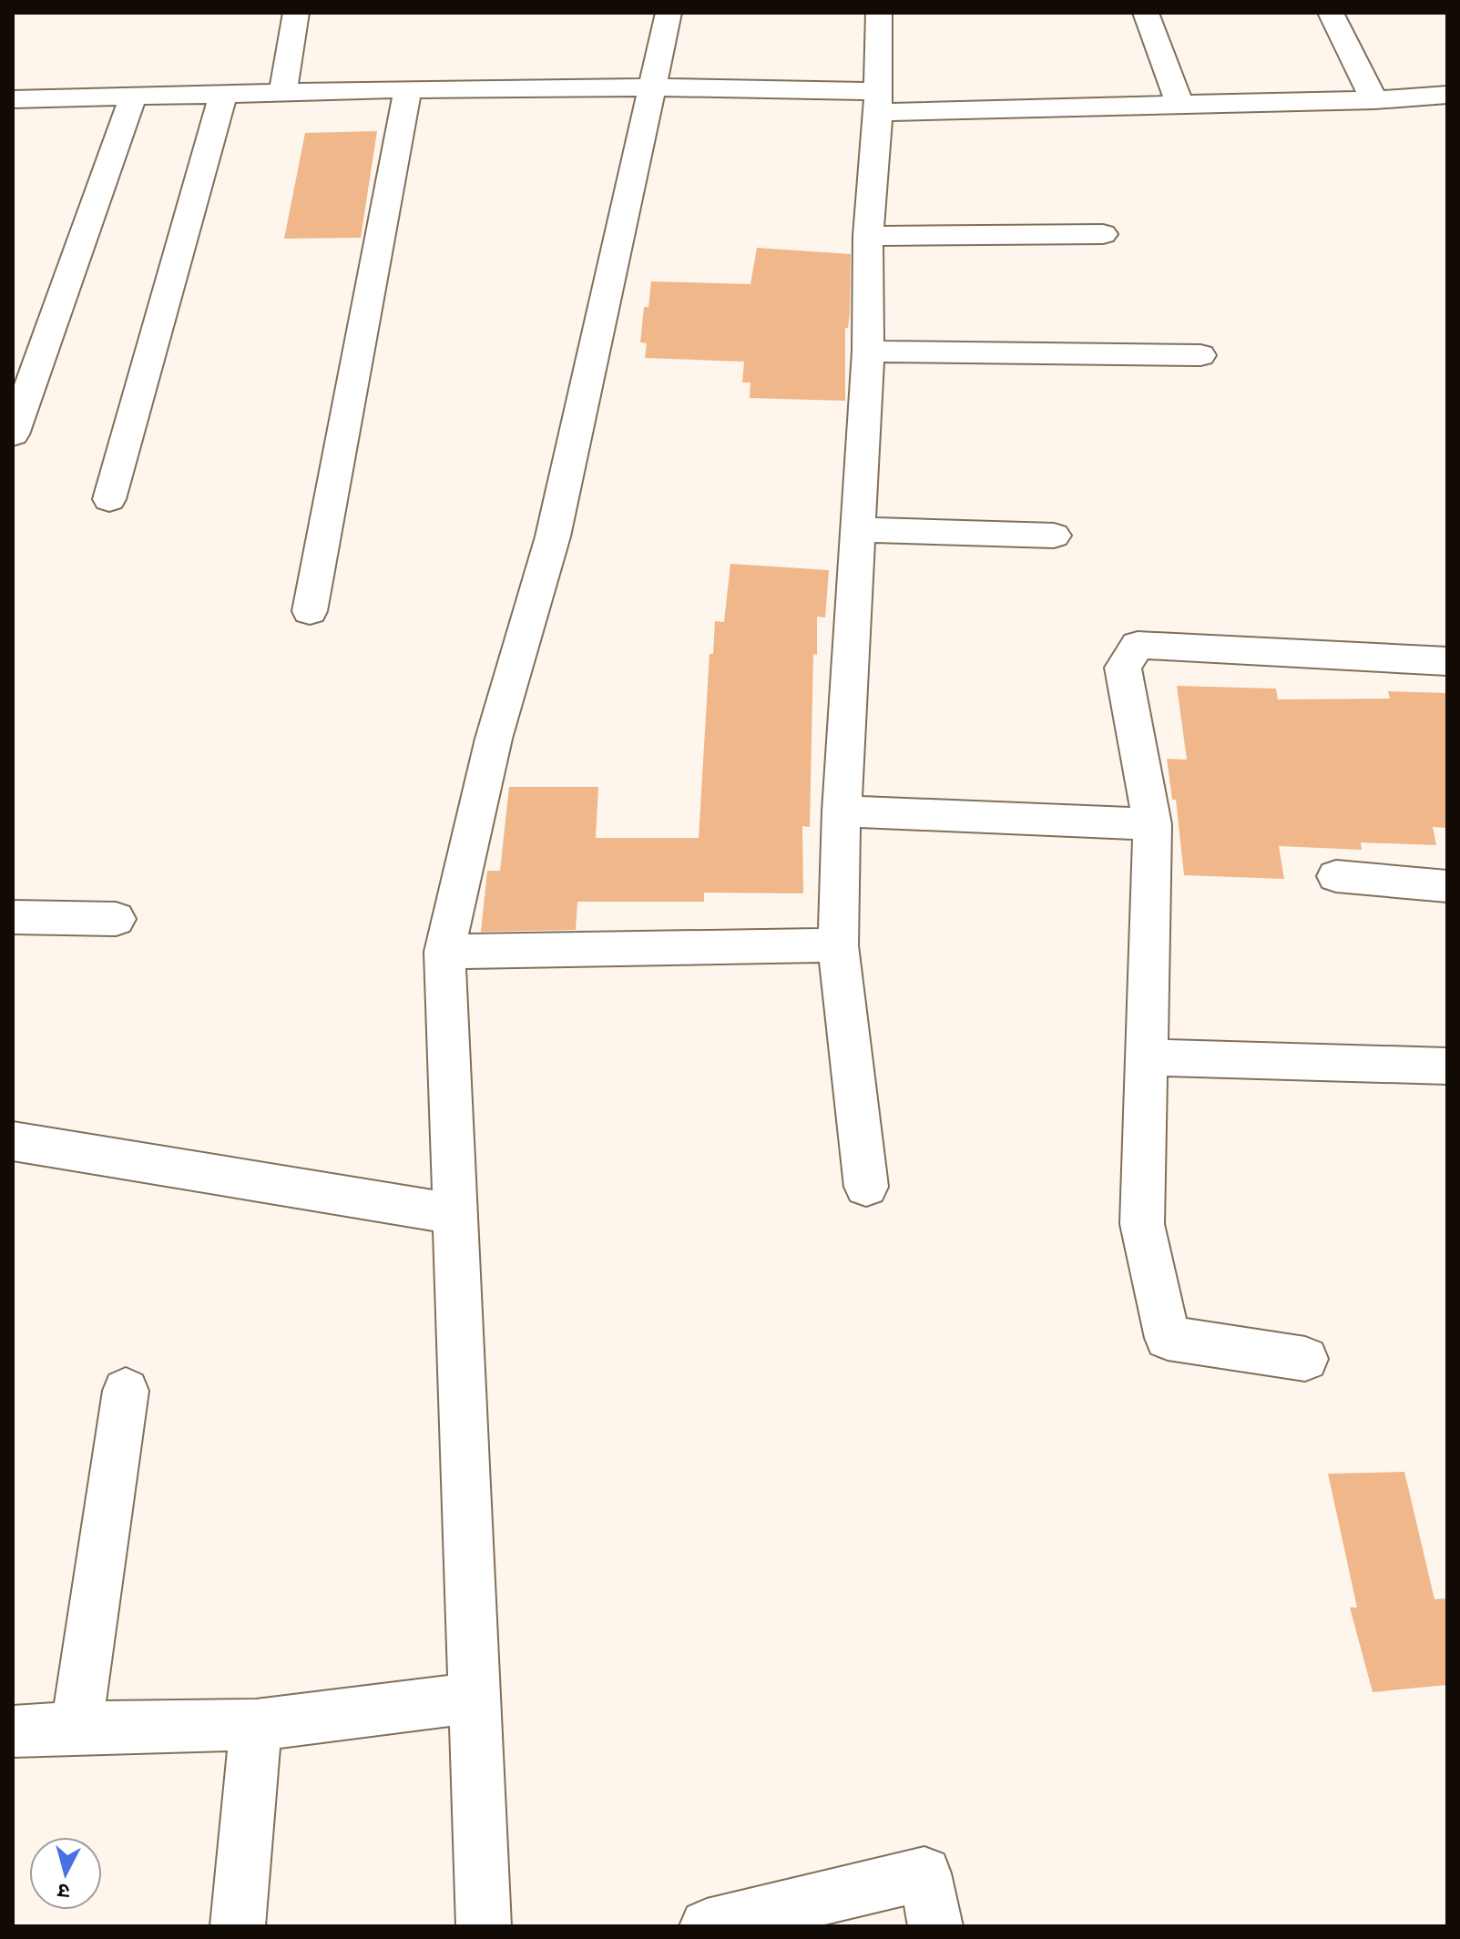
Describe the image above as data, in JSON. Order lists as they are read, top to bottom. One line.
{"north":"bottom"}
